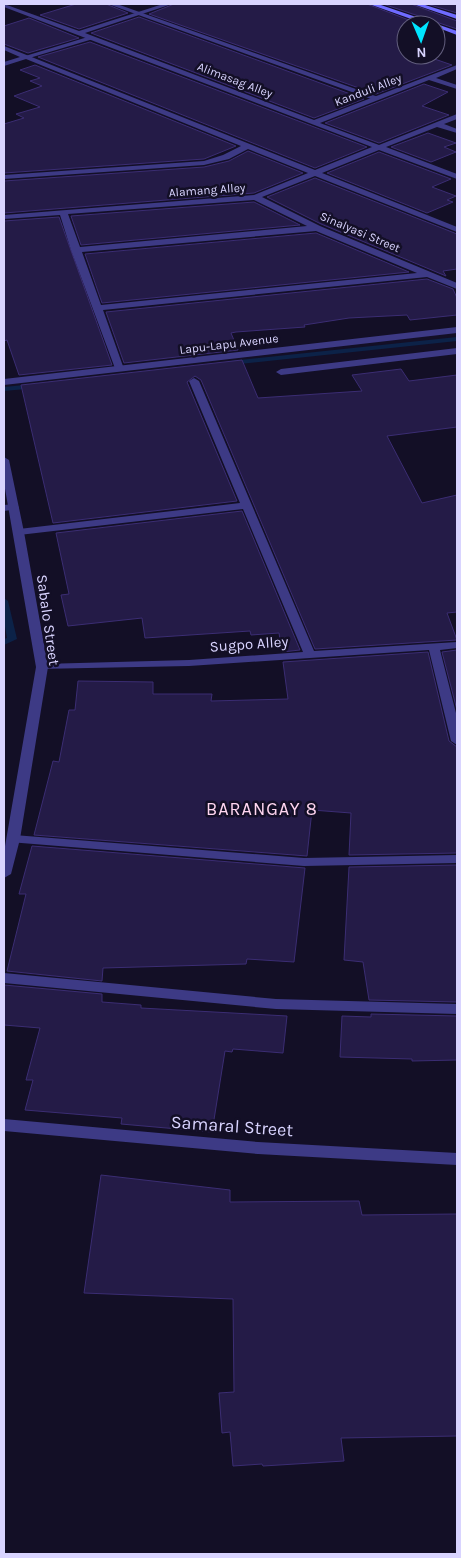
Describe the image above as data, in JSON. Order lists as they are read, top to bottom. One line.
{"streets":{"street":["Alimasag Alley","Kanduli Alley","Alamang Alley","Sinalyasi Street","Lapu-Lapu Avenue","Sabalo Street","Sugpo Alley","Samaral Street"]},"crossings":[["Alimasag Alley","Kanduli Alley"],["Alimasag Alley","Alamang Alley"],["Alamang Alley","Sinalyasi Street"],["Sabalo Street","Sugpo Alley"]],"districts":["BARANGAY 8"],"north":"bottom"}
